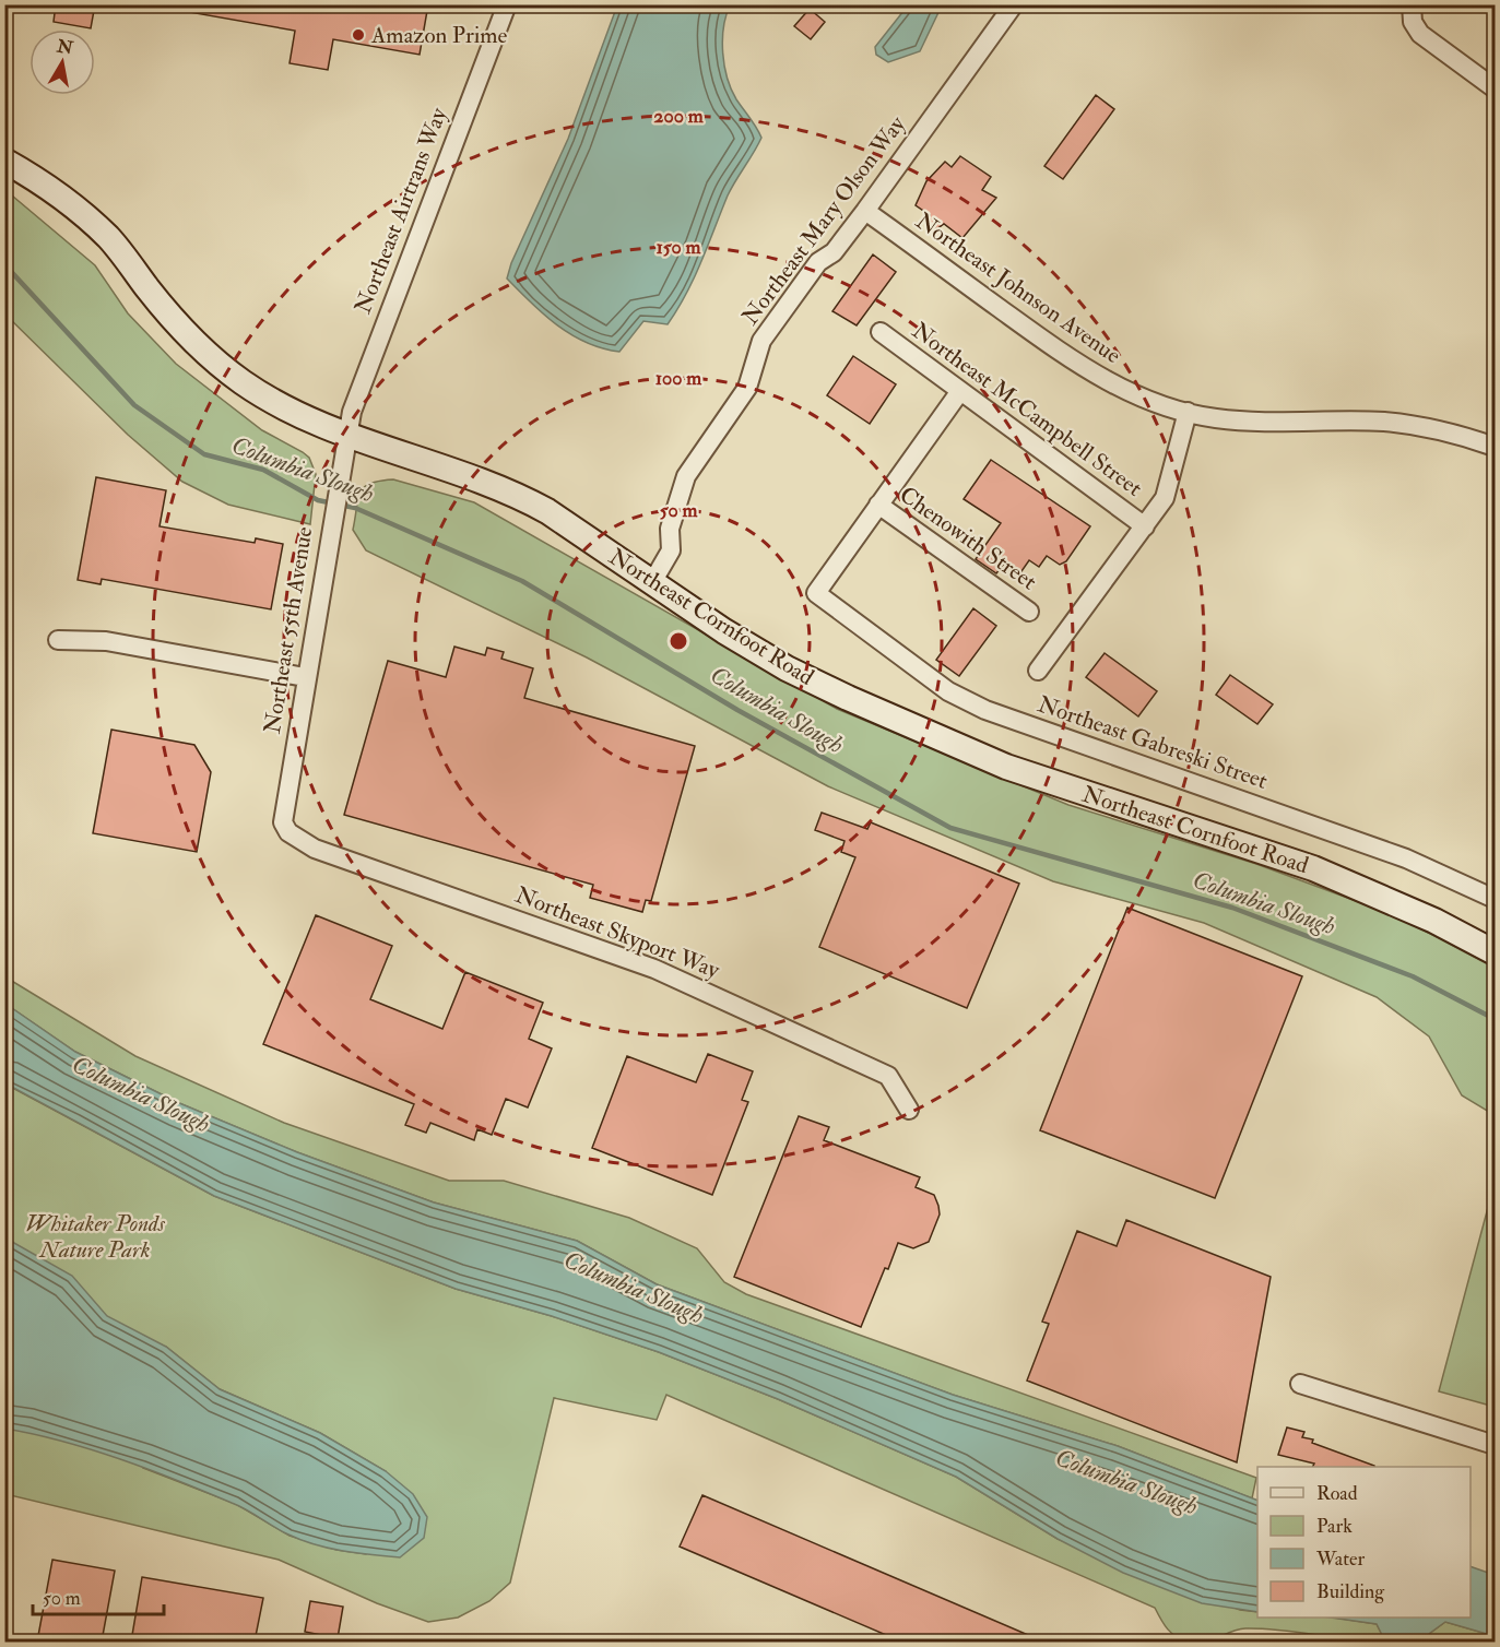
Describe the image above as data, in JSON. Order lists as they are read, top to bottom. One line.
{"streets":{"street":["Northeast Airtrans Way","Northeast Mary Olson Way","Northeast Johnson Avenue","Northeast McCampbell Street","Chenowith Street","Northeast Cornfoot Road","Northeast 55th Avenue","Northeast Gabreski Street","Northeast Skyport Way"]},"crossings":[["Northeast Airtrans Way","Northeast Cornfoot Road"],["Northeast Airtrans Way","Northeast 55th Avenue"],["Northeast Mary Olson Way","Northeast Johnson Avenue"],["Northeast Mary Olson Way","Northeast Cornfoot Road"],["Chenowith Street","Northeast Gabreski Street"],["Northeast Cornfoot Road","Northeast 55th Avenue"],["Northeast 55th Avenue","Northeast Skyport Way"]],"water":["Columbia Slough"],"parks":["Whitaker Ponds Nature Park"],"places":["Amazon Prime"],"legend":["Road","Park","Water","Building"],"scale_bar":"50 m","north":"top","rings":["200 m","150 m","100 m","50 m"]}
